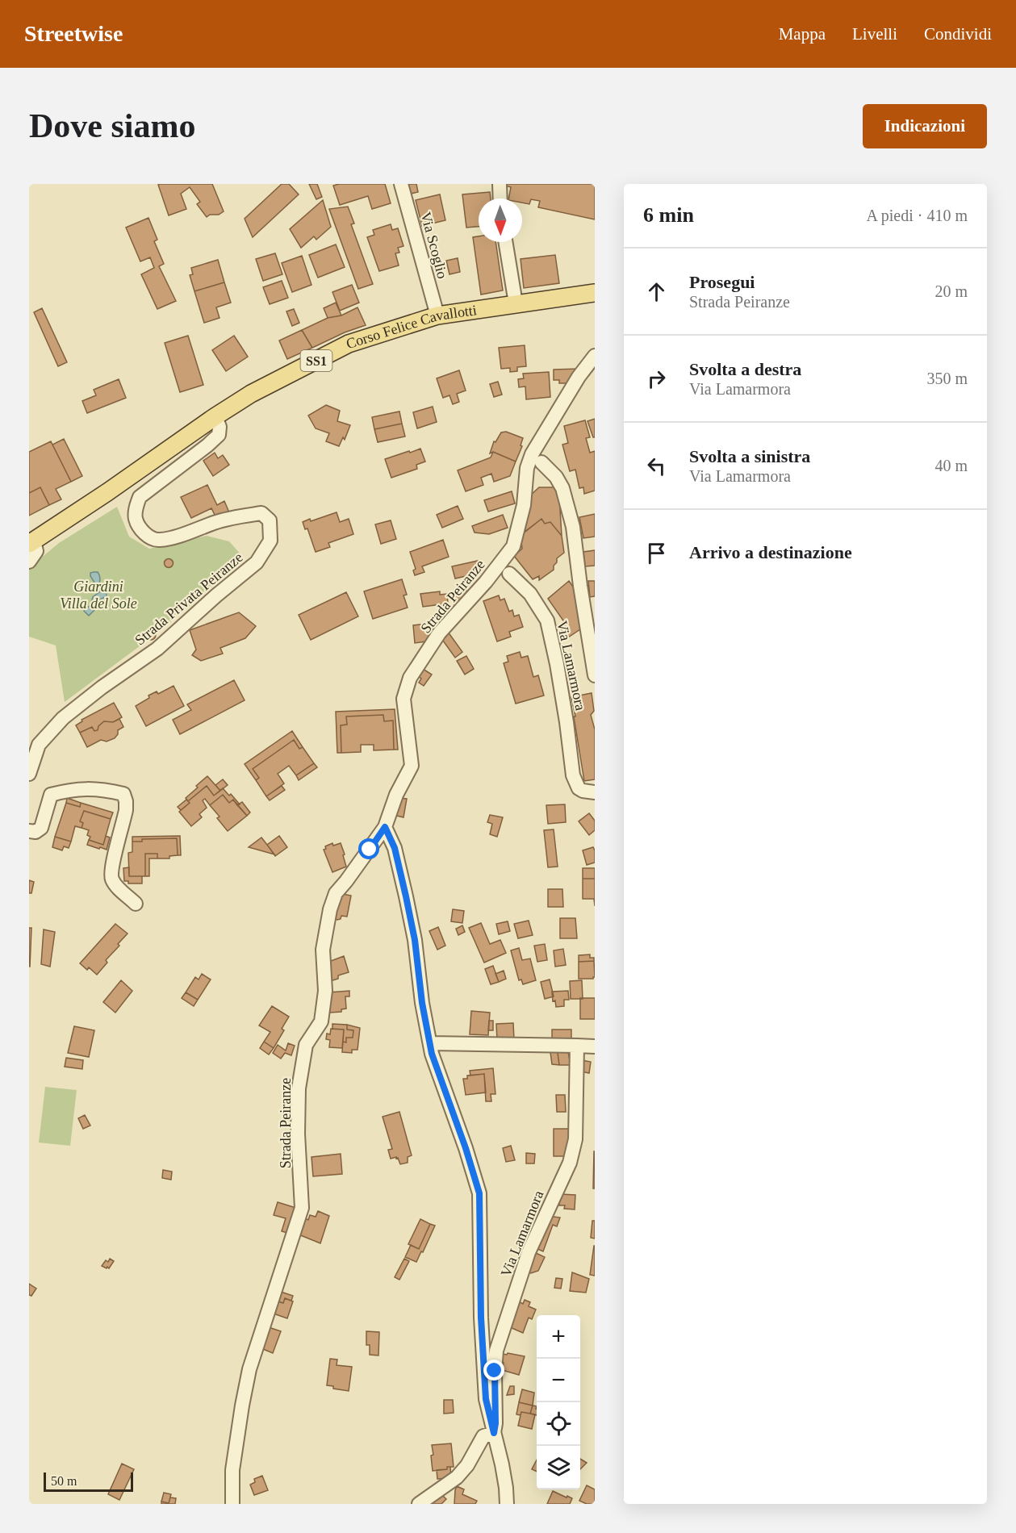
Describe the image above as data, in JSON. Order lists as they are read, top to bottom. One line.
{"streets":{"main road":["Corso Felice Cavallotti","SS1"],"street":["Via Scoglio","Strada Peiranze","Strada Privata Peiranze","Via Lamarmora"]},"crossings":[["Via Scoglio","Corso Felice Cavallotti"],["Corso Felice Cavallotti","Strada Privata Peiranze"],["Strada Peiranze","Via Lamarmora"]],"parks":["Giardini Villa del Sole"],"scale_bar":"50 m","north":"bottom","page":{"header":"Streetwise","nav":["Mappa","Livelli","Condividi"],"buttons":"Indicazioni","title":"Dove siamo","heading":["6 min","A piedi · 410 m"],"list":[["Prosegui","Strada Peiranze","20 m"],["Svolta a destra","Via Lamarmora","350 m"],["Svolta a sinistra","Via Lamarmora","40 m"],"Arrivo a destinazione"],"map_buttons":["+","−"],"scale":"50 m"}}
